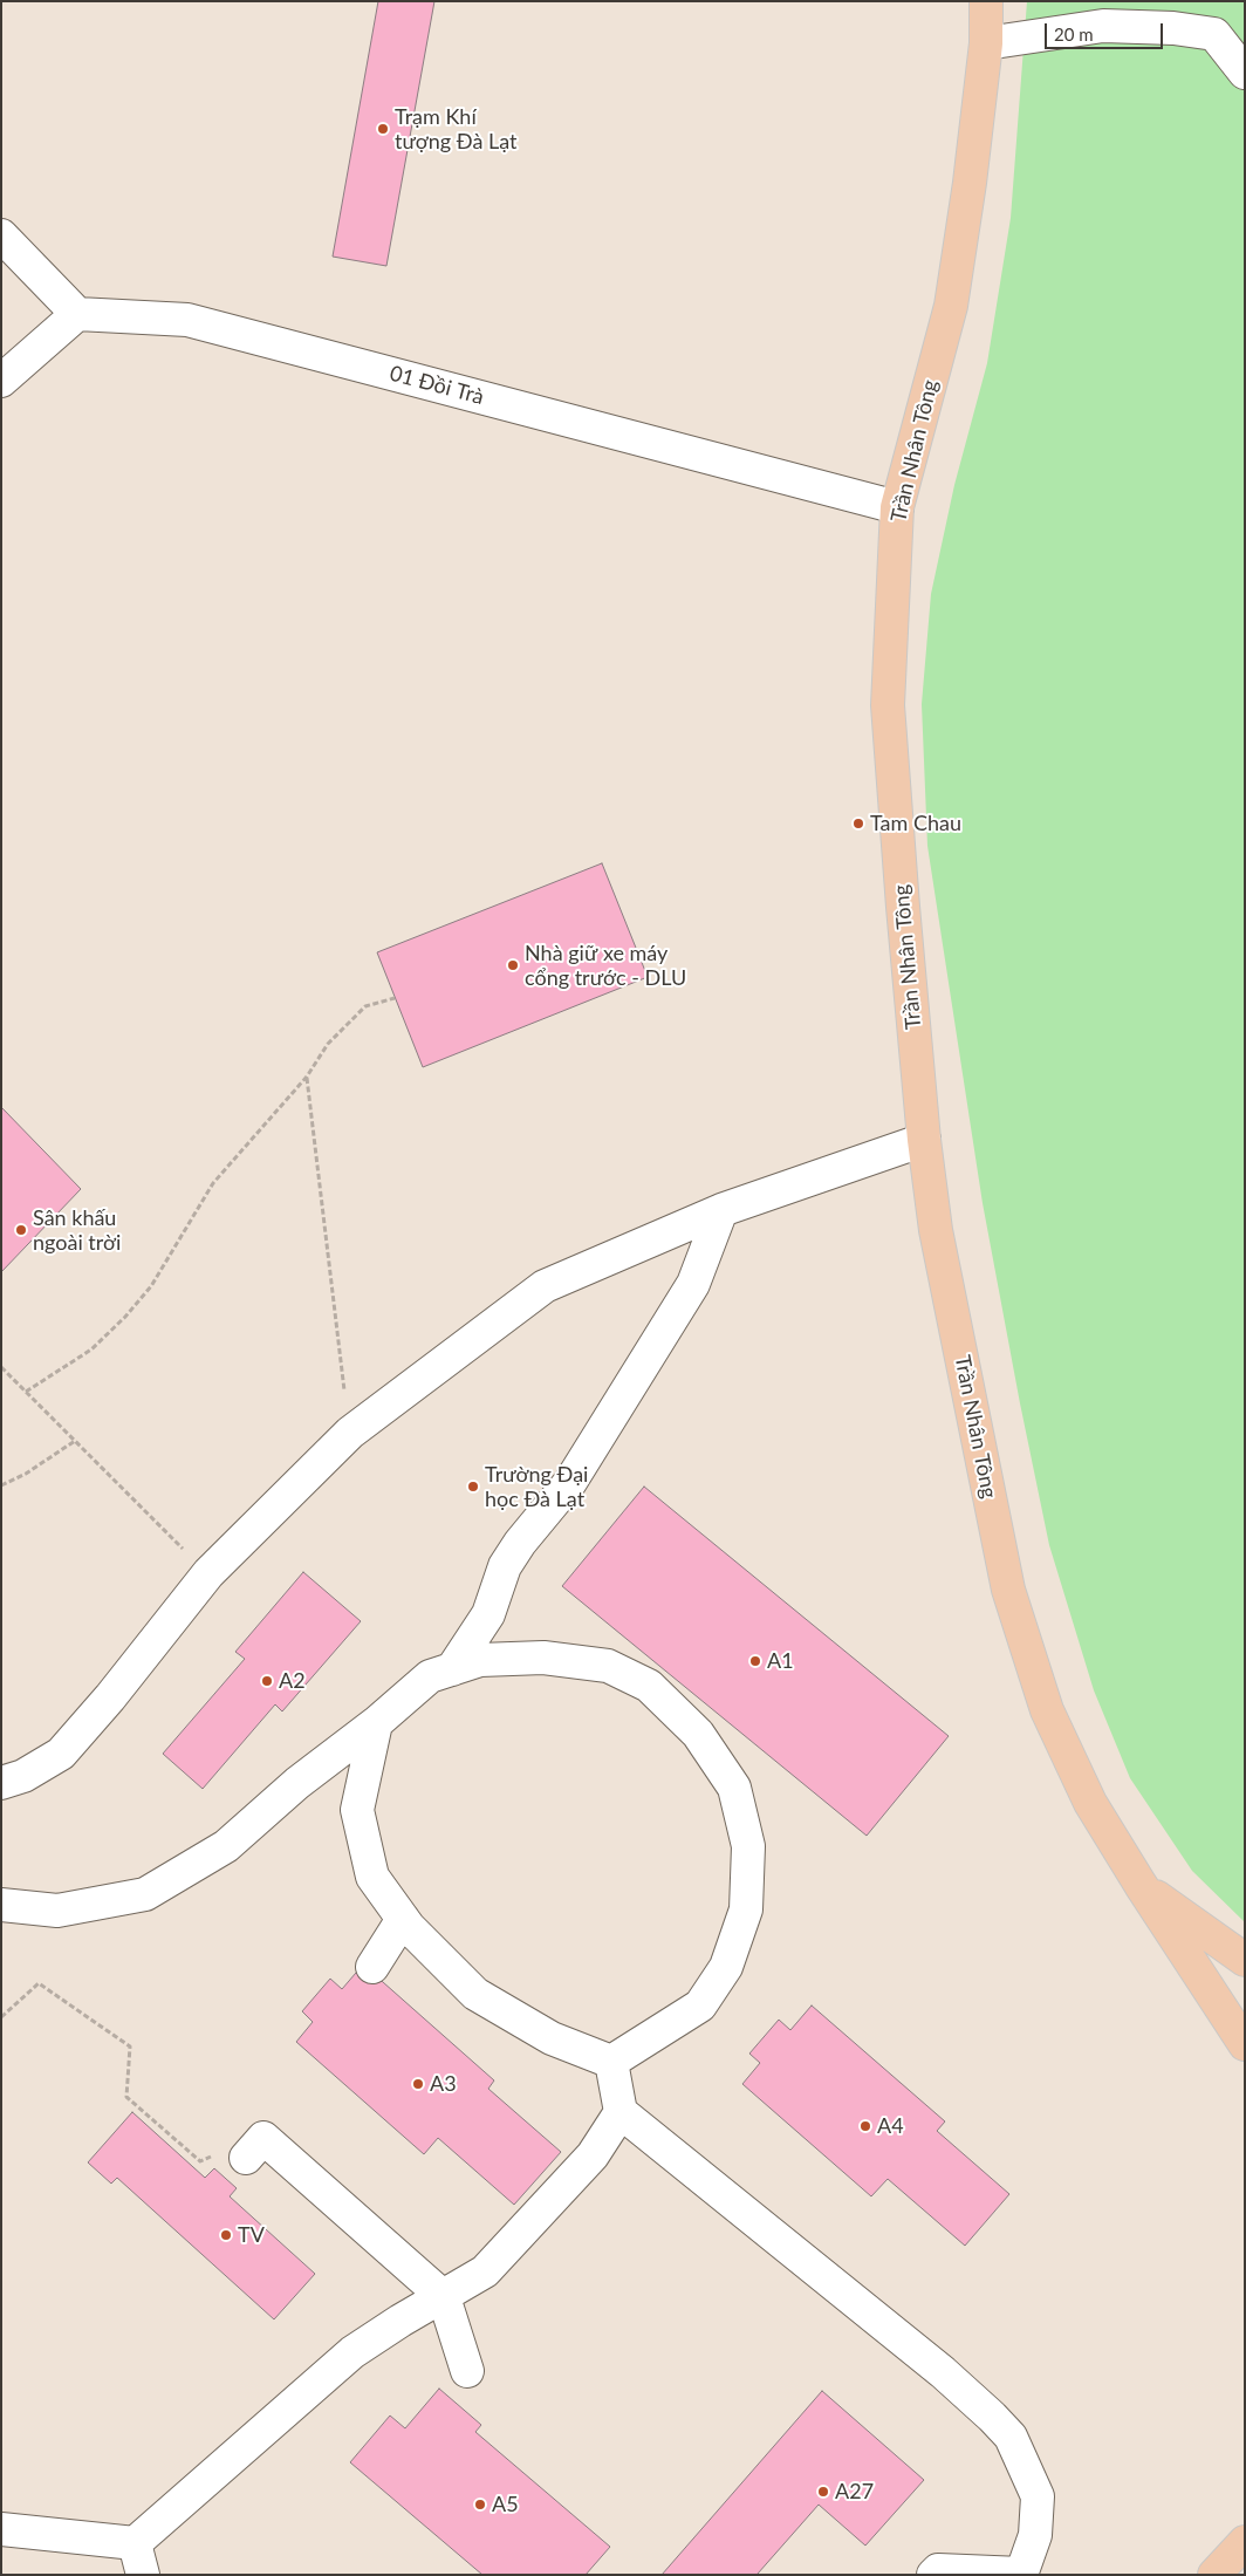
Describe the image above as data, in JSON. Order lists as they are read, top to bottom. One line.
{"streets":{"main road":["Trần Nhân Tông"],"street":["01 Đồi Trà"]},"crossings":[["01 Đồi Trà","Trần Nhân Tông"]],"places":["Trạm Khí tượng Đà Lạt","Tam Chau","Nhà giữ xe máy cổng trước - DLU","Sân khấu ngoài trời","Trường Đại học Đà Lạt","A1","A2","A3","A4","TV","A27","A5"],"scale_bar":"20 m"}
